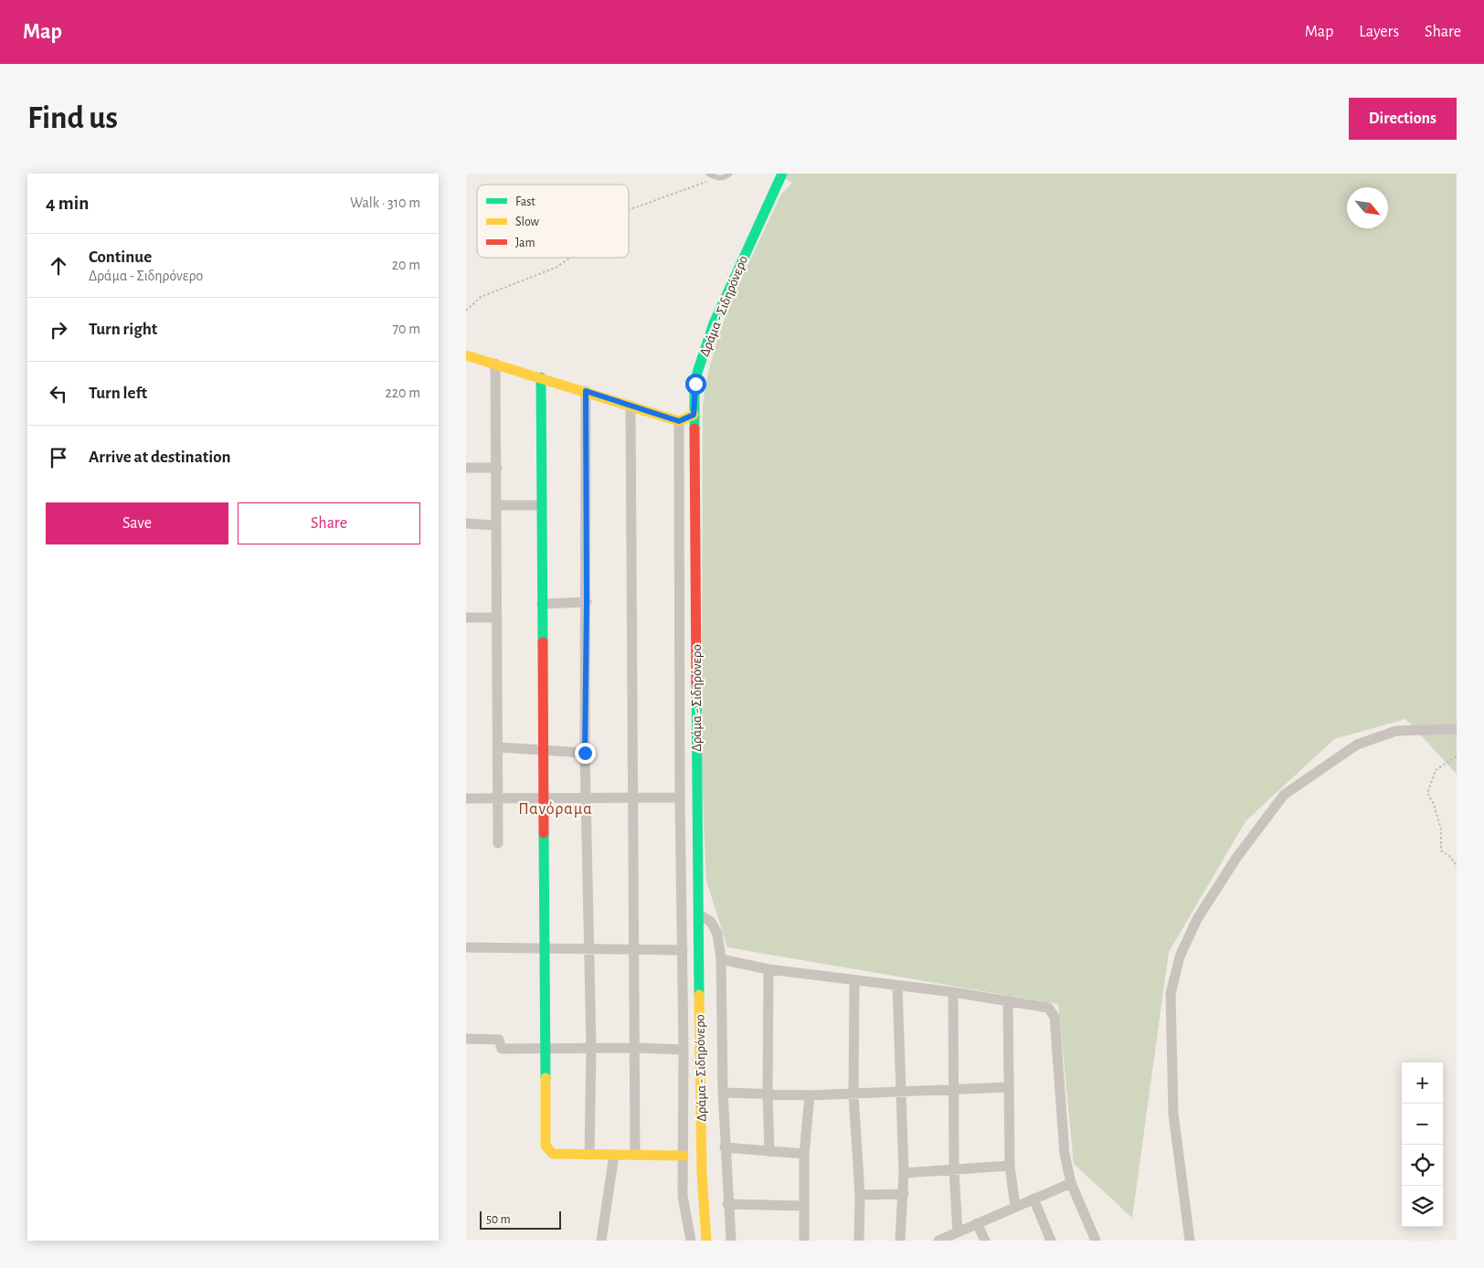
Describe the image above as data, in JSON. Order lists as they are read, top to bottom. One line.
{"streets":{"street":["Δράμα - Σιδηρόνερο"]},"districts":["Πανόραμα"],"legend":["Fast","Slow","Jam"],"scale_bar":"50 m","north":"bottom right","page":{"header":"Map","nav":["Map","Layers","Share"],"buttons":["Directions",["Save","Share"]],"title":"Find us","heading":["4 min","Walk · 310 m"],"list":[["Continue","Δράμα - Σιδηρόνερο","20 m"],["Turn right","70 m"],["Turn left","220 m"],"Arrive at destination"],"map_buttons":["+","−"],"scale":"50 m"}}
